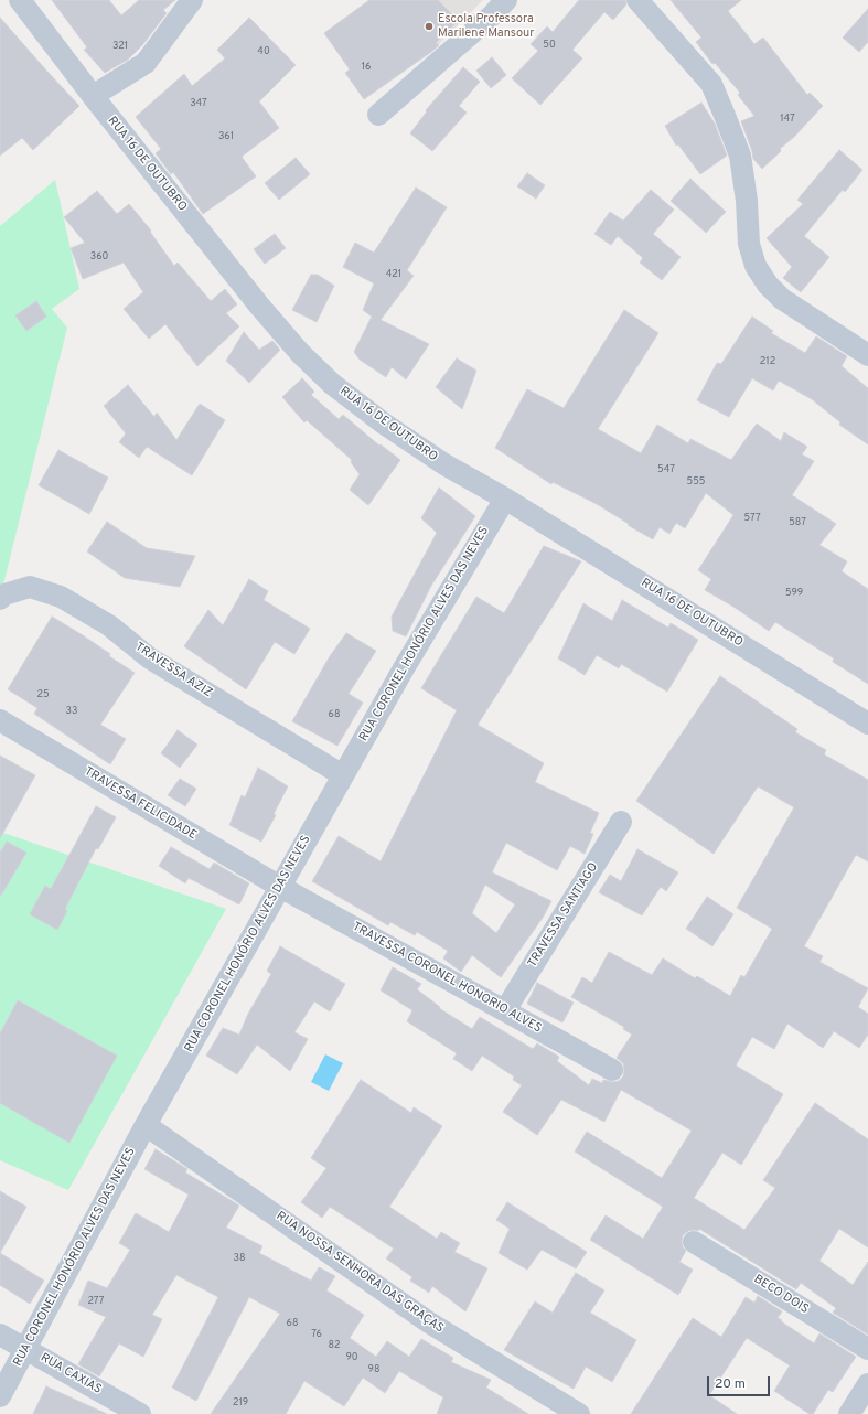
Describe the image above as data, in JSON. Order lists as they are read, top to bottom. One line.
{"streets":{"street":["RUA 16 DE OUTUBRO","RUA CORONEL HONÓRIO ALVES DAS NEVES","TRAVESSA AZIZ","TRAVESSA FELICIDADE","TRAVESSA SANTIAGO","TRAVESSA CORONEL HONORIO ALVES","RUA NOSSA SENHORA DAS GRAÇAS","BECO DOIS","RUA CAXIAS"]},"crossings":[["RUA 16 DE OUTUBRO","RUA CORONEL HONÓRIO ALVES DAS NEVES"],["RUA CORONEL HONÓRIO ALVES DAS NEVES","TRAVESSA AZIZ"],["RUA CORONEL HONÓRIO ALVES DAS NEVES","TRAVESSA FELICIDADE"],["RUA CORONEL HONÓRIO ALVES DAS NEVES","TRAVESSA CORONEL HONORIO ALVES"],["RUA CORONEL HONÓRIO ALVES DAS NEVES","RUA NOSSA SENHORA DAS GRAÇAS"],["RUA CORONEL HONÓRIO ALVES DAS NEVES","RUA CAXIAS"],["TRAVESSA FELICIDADE","TRAVESSA CORONEL HONORIO ALVES"],["TRAVESSA SANTIAGO","TRAVESSA CORONEL HONORIO ALVES"]],"places":["Escola Professora Marilene Mansour"],"house_numbers":["50","321","40","16","347","147","361","360","421","212","547","555","577","587","599","25","33","68","38","277","68","76","82","90","98","219"],"scale_bar":"20 m"}
